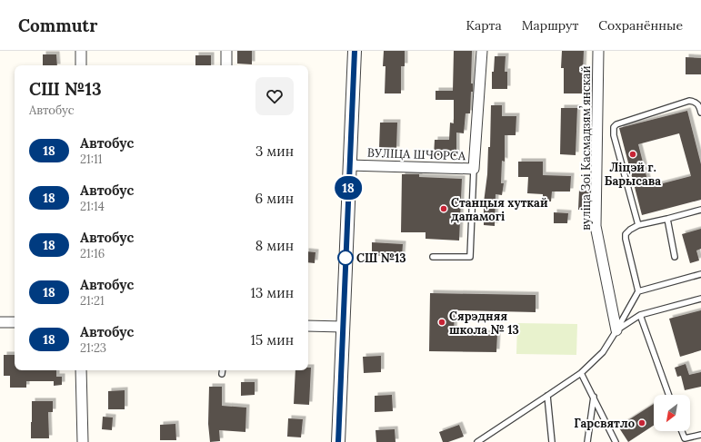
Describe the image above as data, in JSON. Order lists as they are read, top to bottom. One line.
{"streets":{"street":["вуліца Зоі Касмадзямʼянскай","ВУЛІЦА ШЧОРСА"]},"places":["Ліцэй г. Барысава","Станцыя хуткай дапамогі","СШ №13","Сярэдняя школа № 13","Гарсвятло"],"lines":["bus line 18"],"north":"bottom left","page":{"header":"Commutr","nav":["Карта","Маршрут","Сохранённые"],"on_map":"18","heading":["СШ №13","Автобус"],"list":[{"mark":"18","name":"Автобус","note":"21:11","value":"3 мин"},{"mark":"18","name":"Автобус","note":"21:14","value":"6 мин"},{"mark":"18","name":"Автобус","note":"21:16","value":"8 мин"},{"mark":"18","name":"Автобус","note":"21:21","value":"13 мин"},{"mark":"18","name":"Автобус","note":"21:23","value":"15 мин"}]}}
